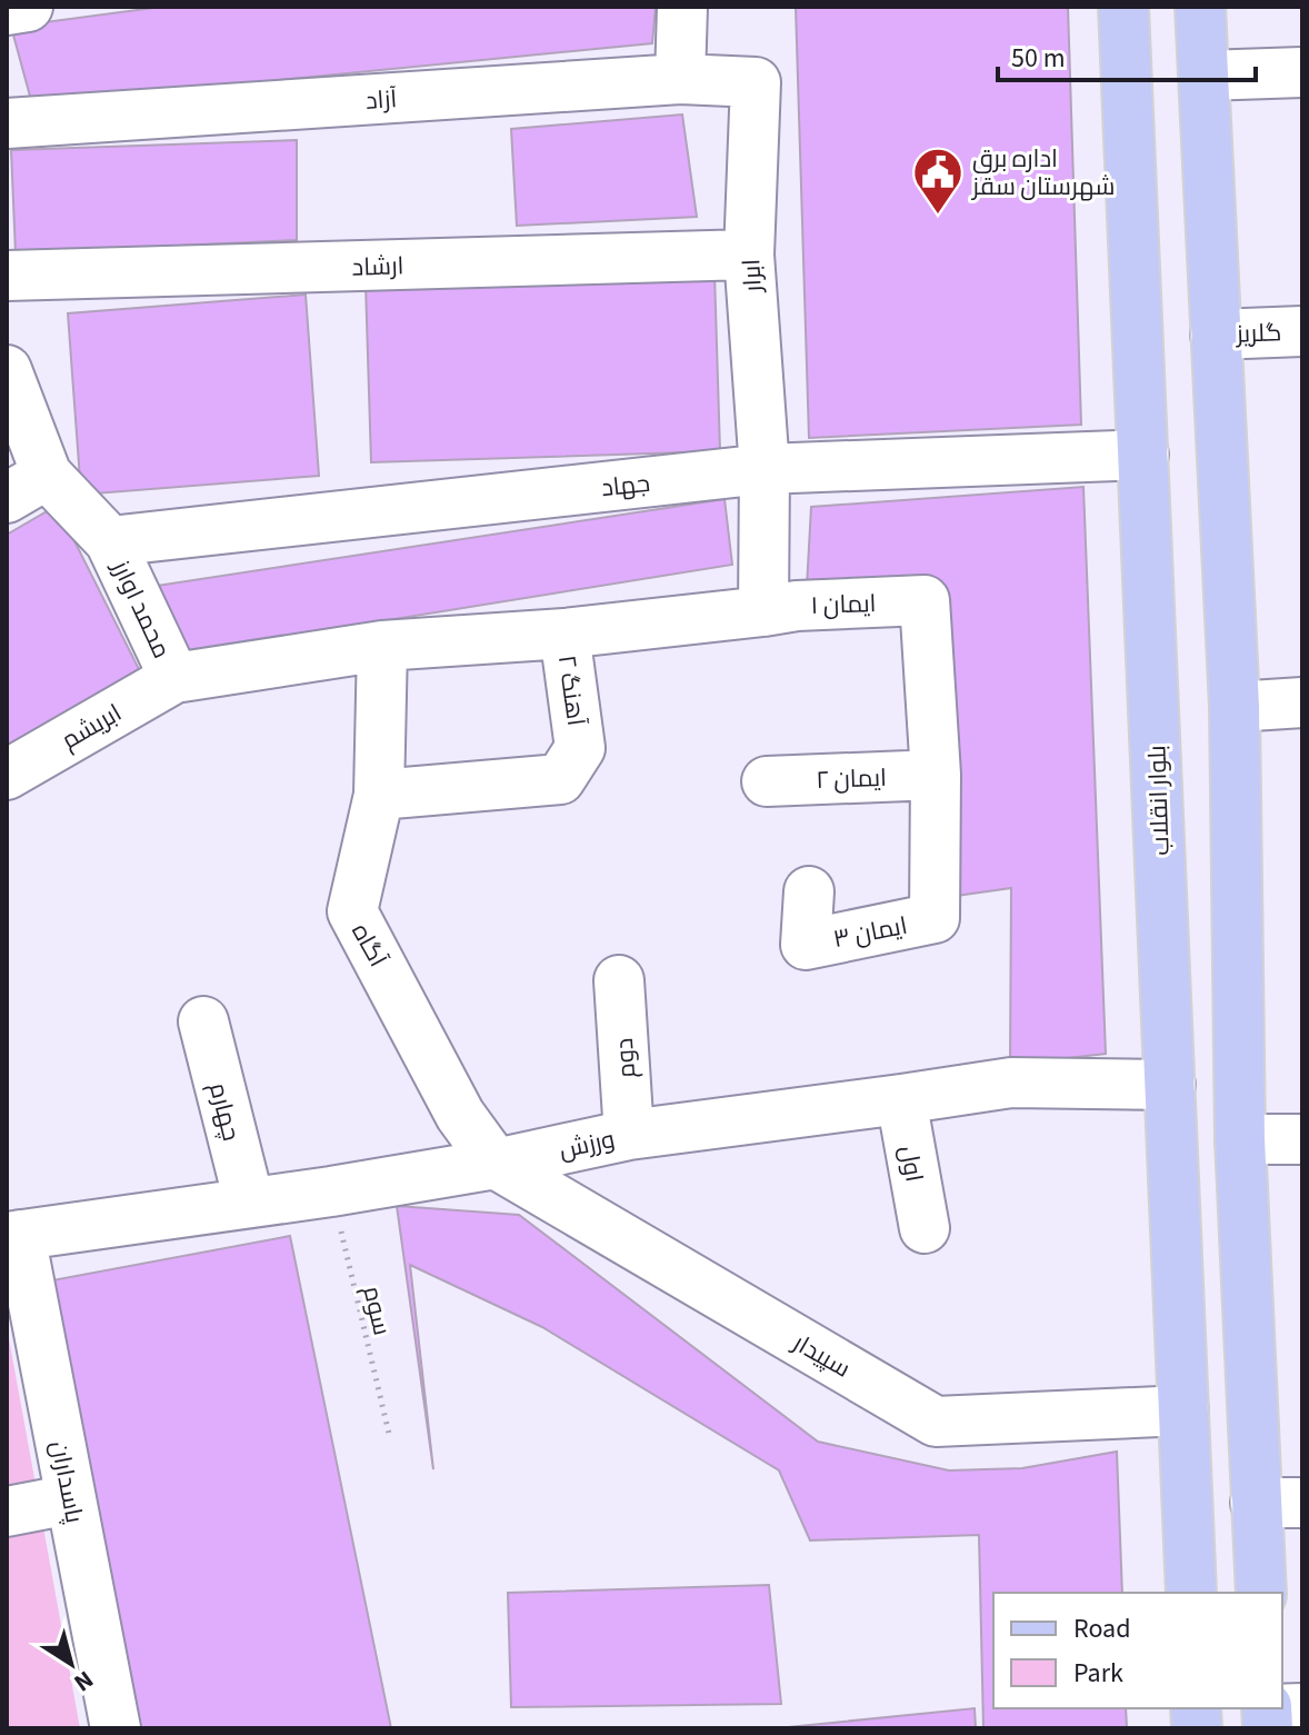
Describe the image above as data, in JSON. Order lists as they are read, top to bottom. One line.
{"streets":{"main road":["بلوار انقلاب"],"street":["آزاد","ارشاد","ابرار","گلریز","جهاد","ایمان ۱","محمد اوارز","آهنگ ۲","ابریشم","ایمان ۲","ایمان ۳","آگاه","دوم","چهارم","ورزش","اول","سپیدار","پاسداران"],"path":["سوم"]},"crossings":[["آزاد","ابرار"],["ارشاد","ابرار"],["ابرار","جهاد"],["ابرار","ایمان ۱"],["جهاد","محمد اوارز"],["جهاد","بلوار انقلاب"],["ایمان ۱","محمد اوارز"],["ایمان ۱","آهنگ ۲"],["ایمان ۱","ابریشم"],["ایمان ۱","ایمان ۲"],["ایمان ۱","ایمان ۳"],["ایمان ۱","آگاه"],["محمد اوارز","ابریشم"],["آهنگ ۲","آگاه"],["ایمان ۲","ایمان ۳"],["بلوار انقلاب","ورزش"],["بلوار انقلاب","سپیدار"],["آگاه","ورزش"],["آگاه","سپیدار"],["دوم","ورزش"],["چهارم","ورزش"],["ورزش","اول"],["ورزش","سوم"],["ورزش","سپیدار"],["ورزش","پاسداران"]],"places":{"public building":["اداره برق شهرستان سقز"]},"legend":["Road","Park"],"scale_bar":"50 m","north":"bottom right"}
